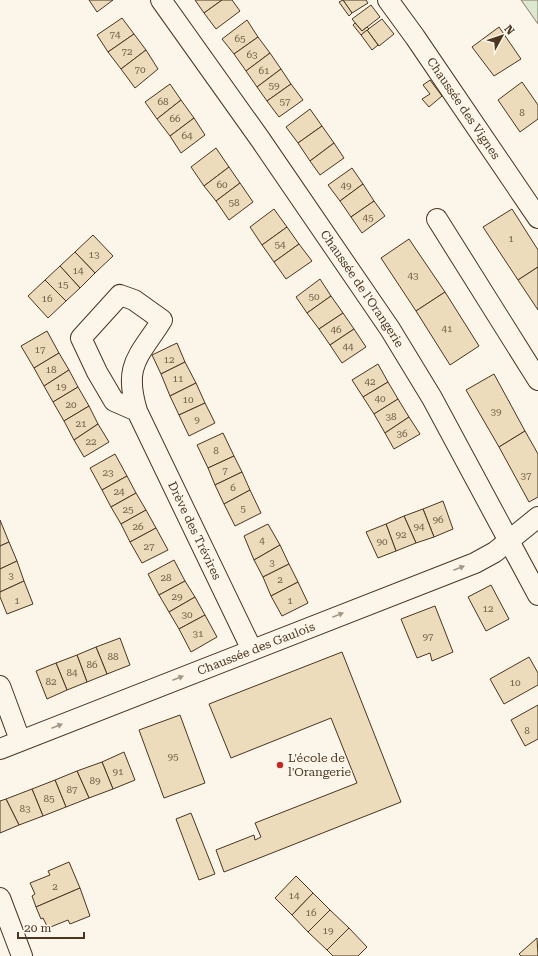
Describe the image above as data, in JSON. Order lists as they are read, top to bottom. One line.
{"streets":{"street":["Chaussée des Vignes","Chaussée de l'Orangerie","Drève des Trévires","Chaussée des Gaulois"]},"crossings":[["Chaussée de l'Orangerie","Chaussée des Gaulois"],["Drève des Trévires","Chaussée des Gaulois"]],"one_way":["Chaussée des Gaulois"],"places":["L'école de l'Orangerie"],"house_numbers":["74","65","72","63","70","61","59","68","57","8","66","64","60","49","58","45","1","54","13","14","43","15","50","16","41","46","44","17","12","18","11","42","19","40","10","20","39","38","9","21","36","22","8","7","23","37","6","24","5","25","96","26","94","92","4","90","27","3","3","28","2","29","1","1","12","30","31","97","88","86","84","82","10","8","95","91","89","87","85","83","2","14","16","19"],"scale_bar":"20 m","north":"top right"}
